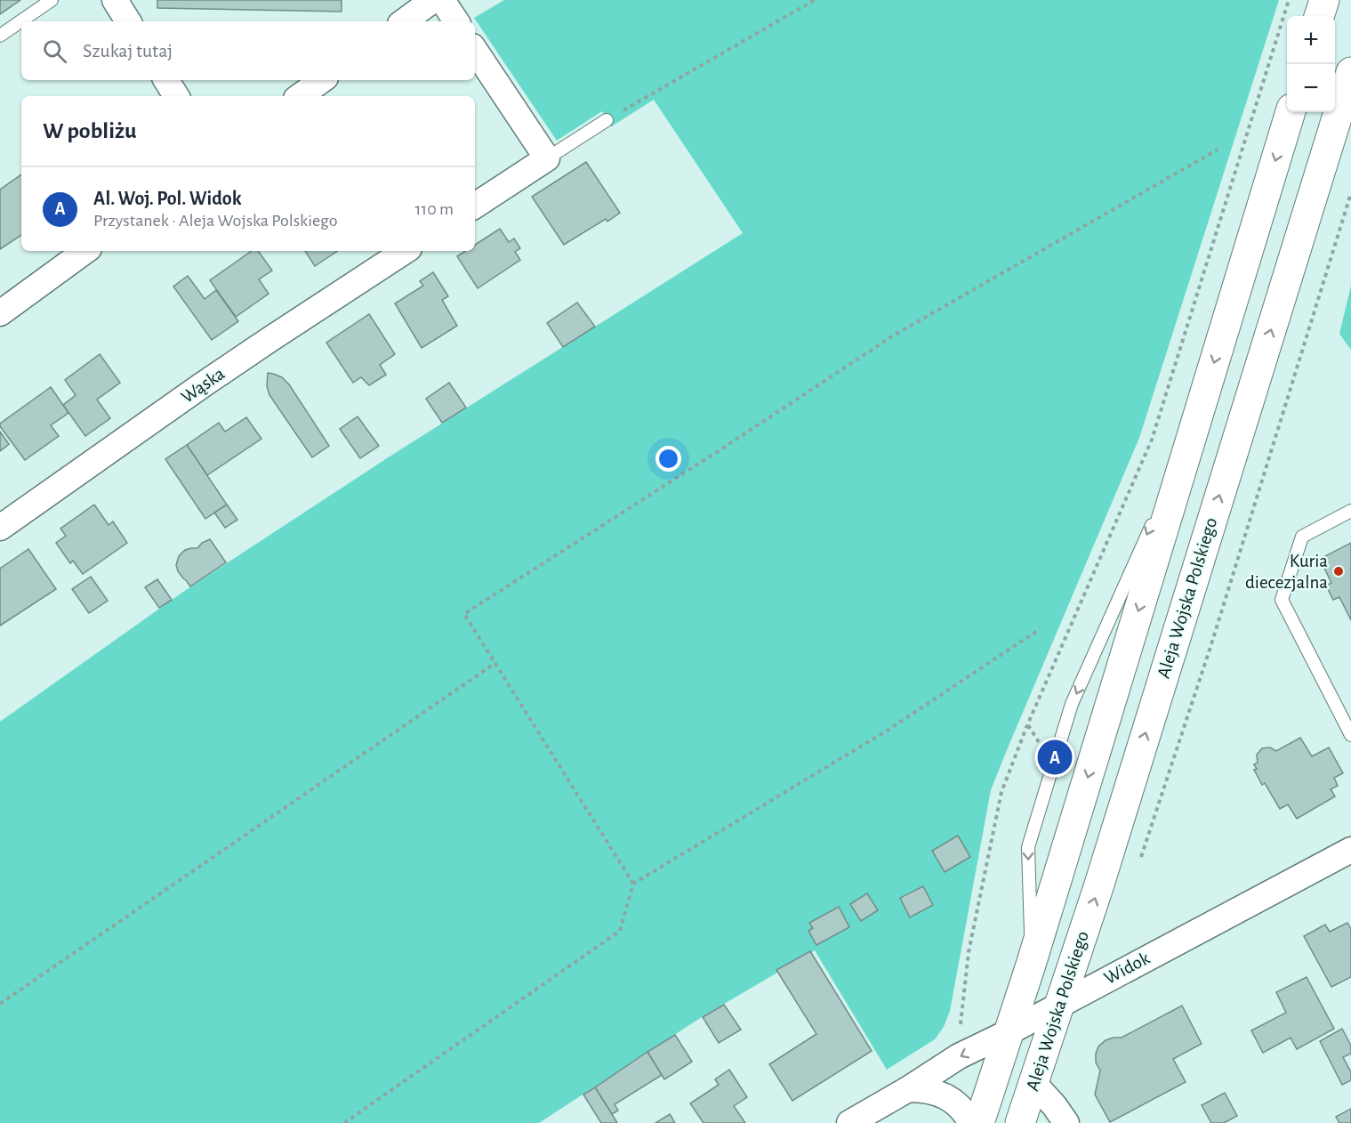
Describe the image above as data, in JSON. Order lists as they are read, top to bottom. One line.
{"streets":{"main road":["Aleja Wojska Polskiego"],"street":["Wąska","Widok"]},"crossings":[["Aleja Wojska Polskiego","Widok"]],"places":["Kuria diecezjalna"],"page":{"map_buttons":["+","−"],"search":"Szukaj tutaj","heading":"W pobliżu","list":[{"mark":"A","name":"Al. Woj. Pol. Widok","note":"Przystanek · Aleja Wojska Polskiego","value":"110 m"}],"pins":"A"}}
